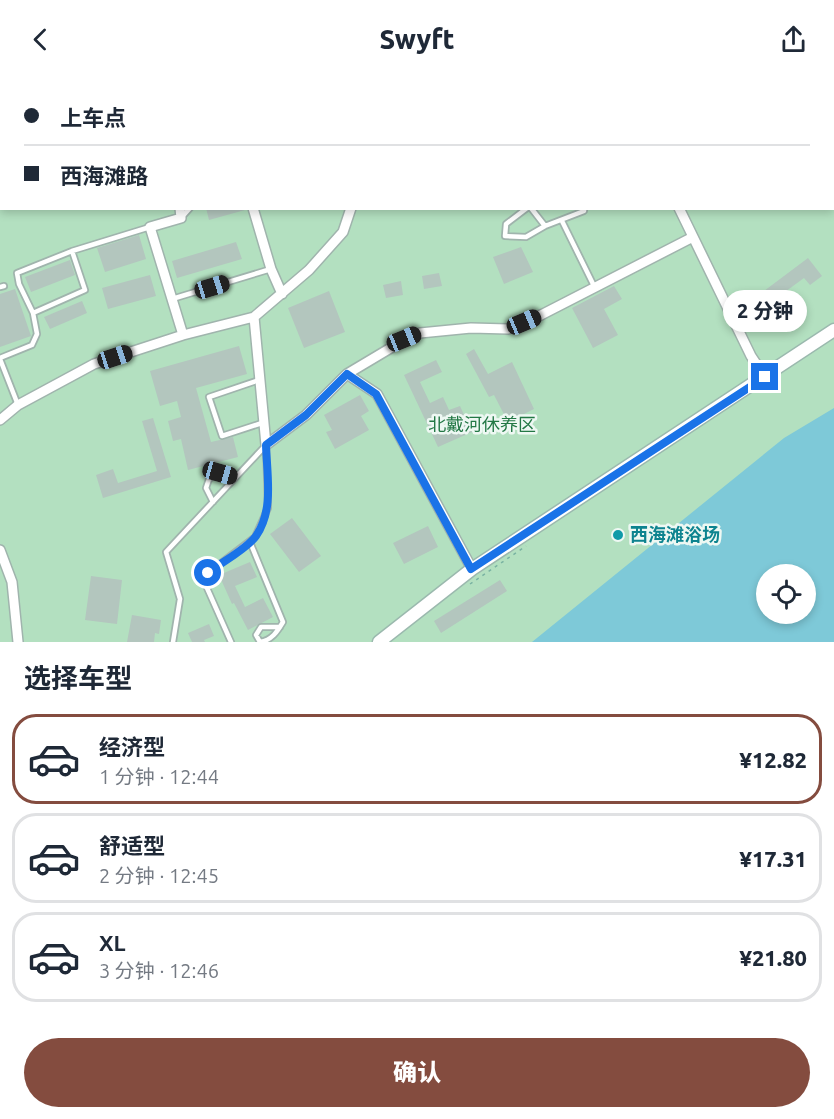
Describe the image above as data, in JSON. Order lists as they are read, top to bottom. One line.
{"parks":["北戴河休养区"],"places":["西海滩浴场"],"page":{"header":"Swyft","banner":["上车点","西海滩路"],"bubble":"2 分钟","heading":"选择车型","list":[{"name":"经济型","note":"1 分钟 · 12:44","value":"¥12.82"},{"name":"舒适型","note":"2 分钟 · 12:45","value":"¥17.31"},{"name":"XL","note":"3 分钟 · 12:46","value":"¥21.80"}],"buttons":"确认"}}
